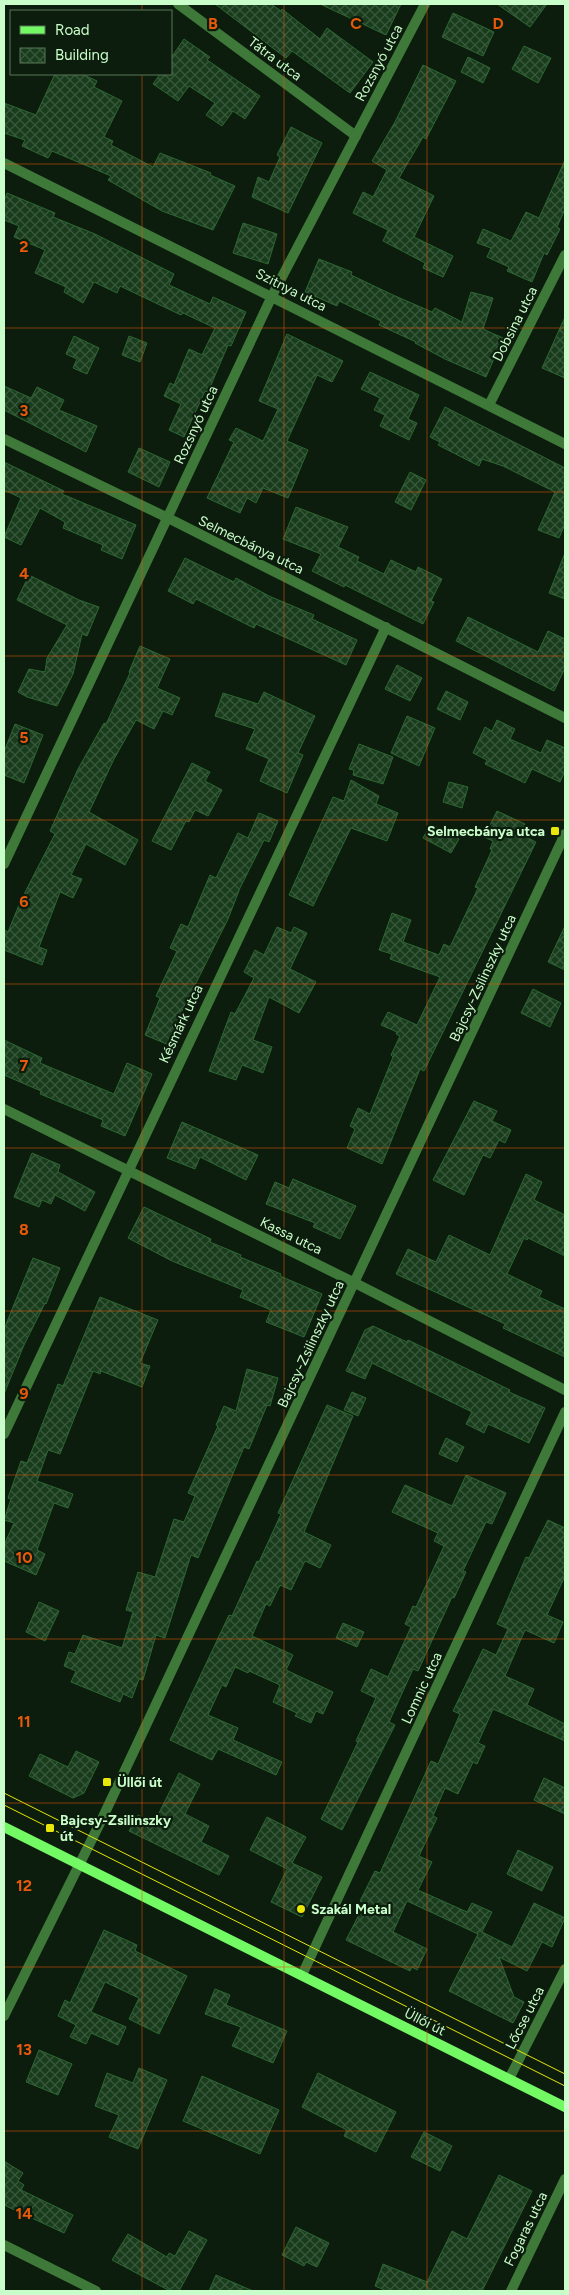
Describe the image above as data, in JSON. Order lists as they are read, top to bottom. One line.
{"streets":{"main road":["Üllői út"],"street":["Tátra utca","Rozsnyó utca","Szitnya utca","Dobsina utca","Selmecbánya utca","Bajcsy-Zsilinszky utca","Késmárk utca","Kassa utca","Lomnic utca","Lőcse utca","Fogaras utca"]},"crossings":[["Tátra utca","Rozsnyó utca"],["Rozsnyó utca","Szitnya utca"],["Rozsnyó utca","Selmecbánya utca"],["Szitnya utca","Dobsina utca"],["Selmecbánya utca","Késmárk utca"],["Bajcsy-Zsilinszky utca","Kassa utca"],["Bajcsy-Zsilinszky utca","Üllői út"],["Késmárk utca","Kassa utca"],["Lomnic utca","Üllői út"],["Lőcse utca","Üllői út"]],"places":{"transit":["Selmecbánya utca","Üllői út","Bajcsy-Zsilinszky út"],"other":["Szakál Metal"]},"legend":["Road","Building"],"grid":{"columns":["B","C","D"],"rows":["2","3","4","5","6","7","8","9","10","11","12","13","14"]}}
